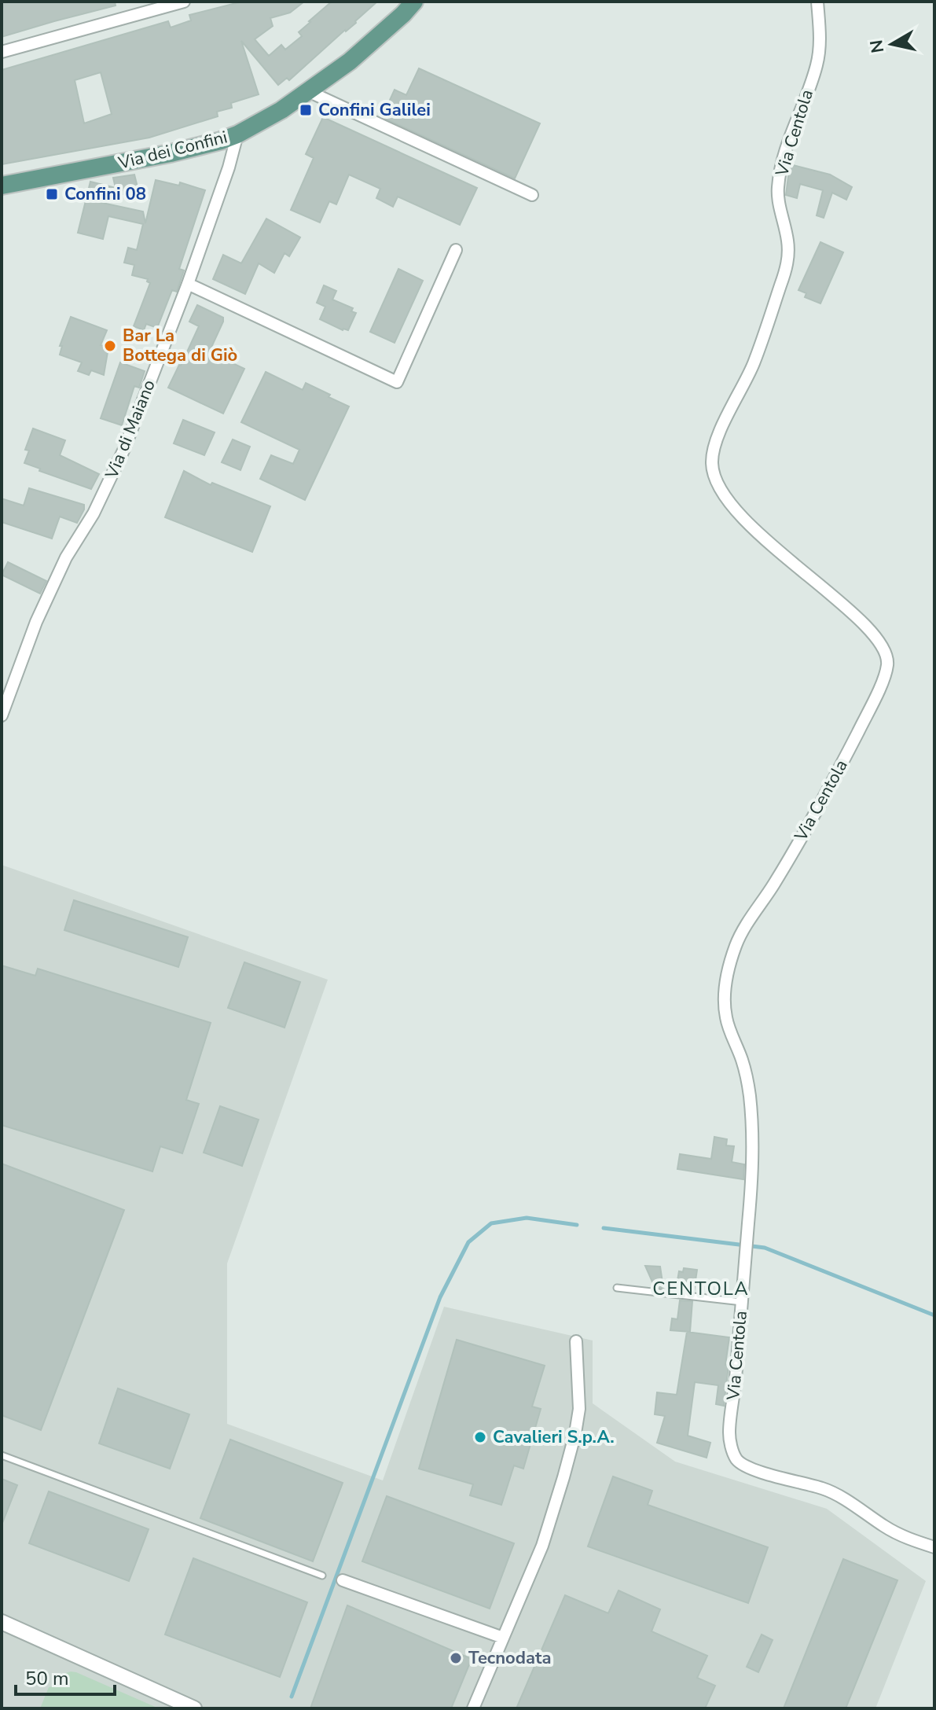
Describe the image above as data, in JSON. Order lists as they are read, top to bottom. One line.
{"streets":{"main road":["Via dei Confini"],"street":["Via Centola","Via di Maiano"]},"crossings":[["Via dei Confini","Via di Maiano"]],"districts":["CENTOLA"],"places":{"transit":["Confini Galilei","Confini 08"],"other":["Bar La Bottega di Giò","Cavalieri S.p.A.","Tecnodata"]},"scale_bar":"50 m","north":"left"}
